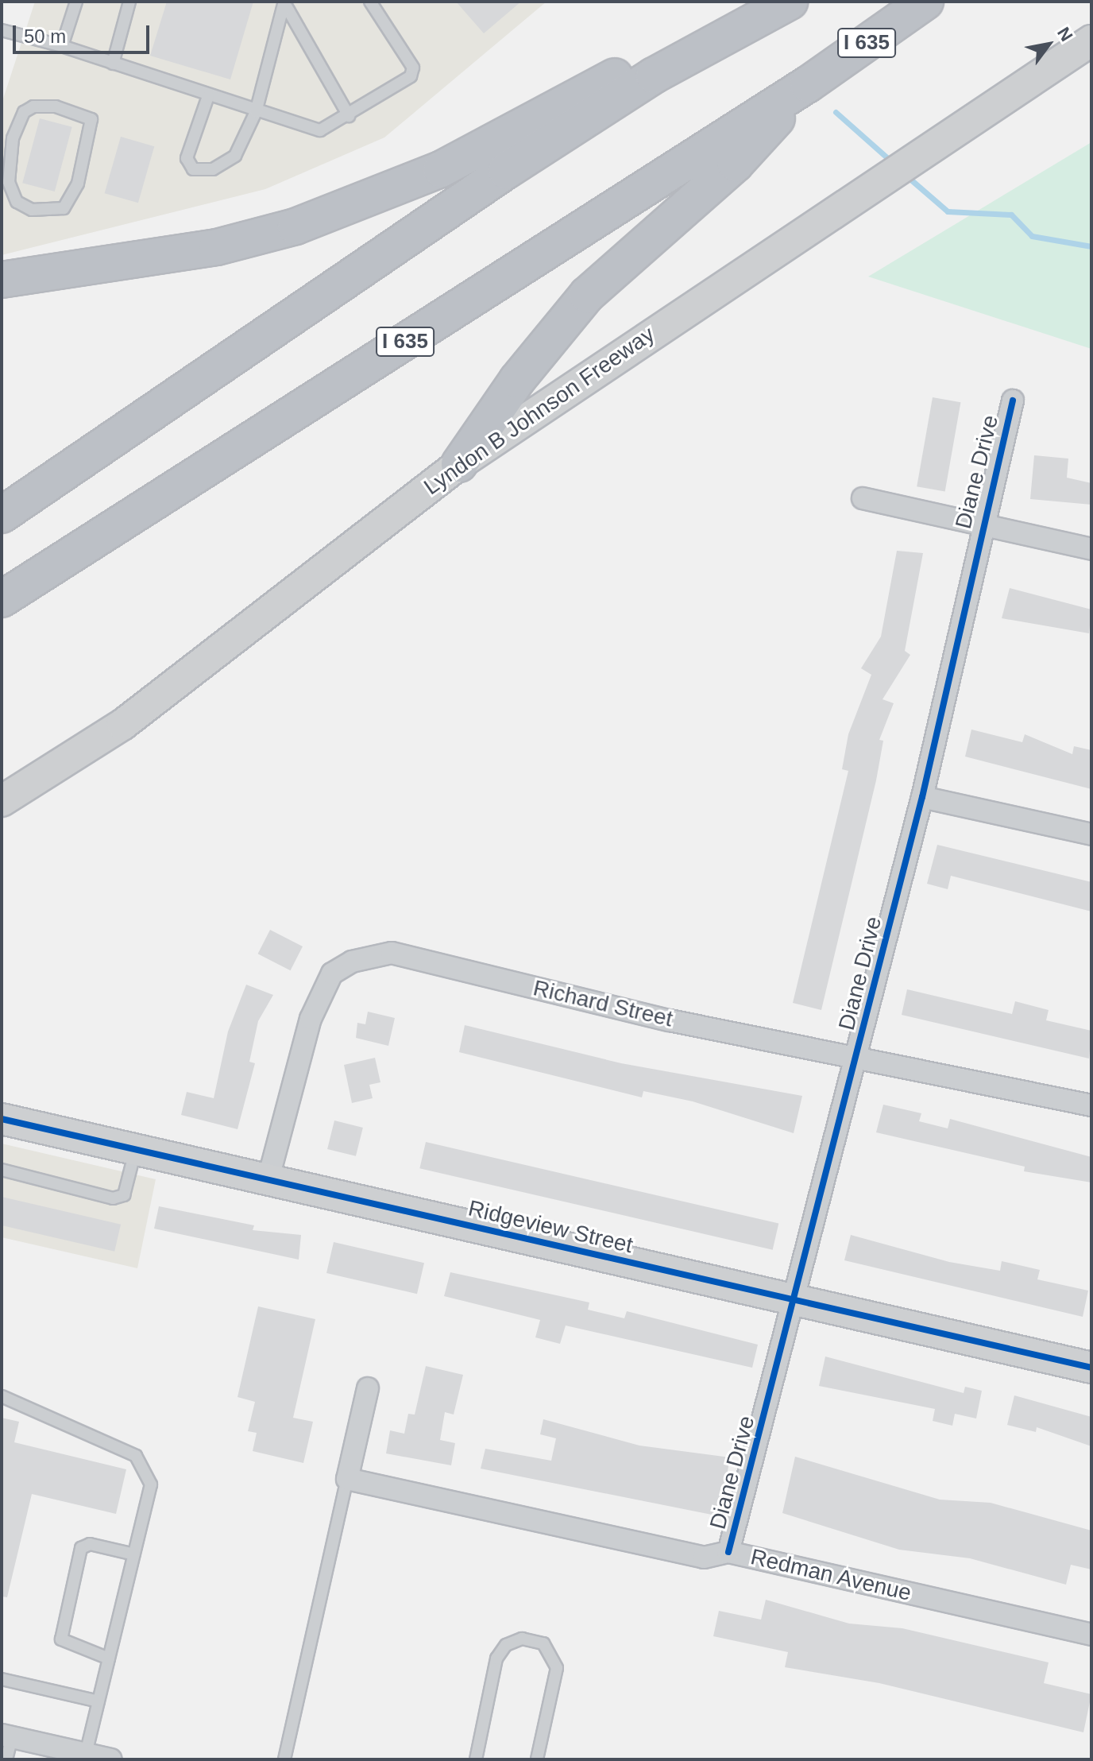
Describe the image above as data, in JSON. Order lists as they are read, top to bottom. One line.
{"streets":{"highway":["I 635"],"main road":["Lyndon B Johnson Freeway","Ridgeview Street"],"street":["Diane Drive","Richard Street","Redman Avenue"]},"crossings":[["Diane Drive","Richard Street"],["Diane Drive","Ridgeview Street"],["Diane Drive","Redman Avenue"],["Richard Street","Ridgeview Street"]],"scale_bar":"50 m","north":"top right"}
